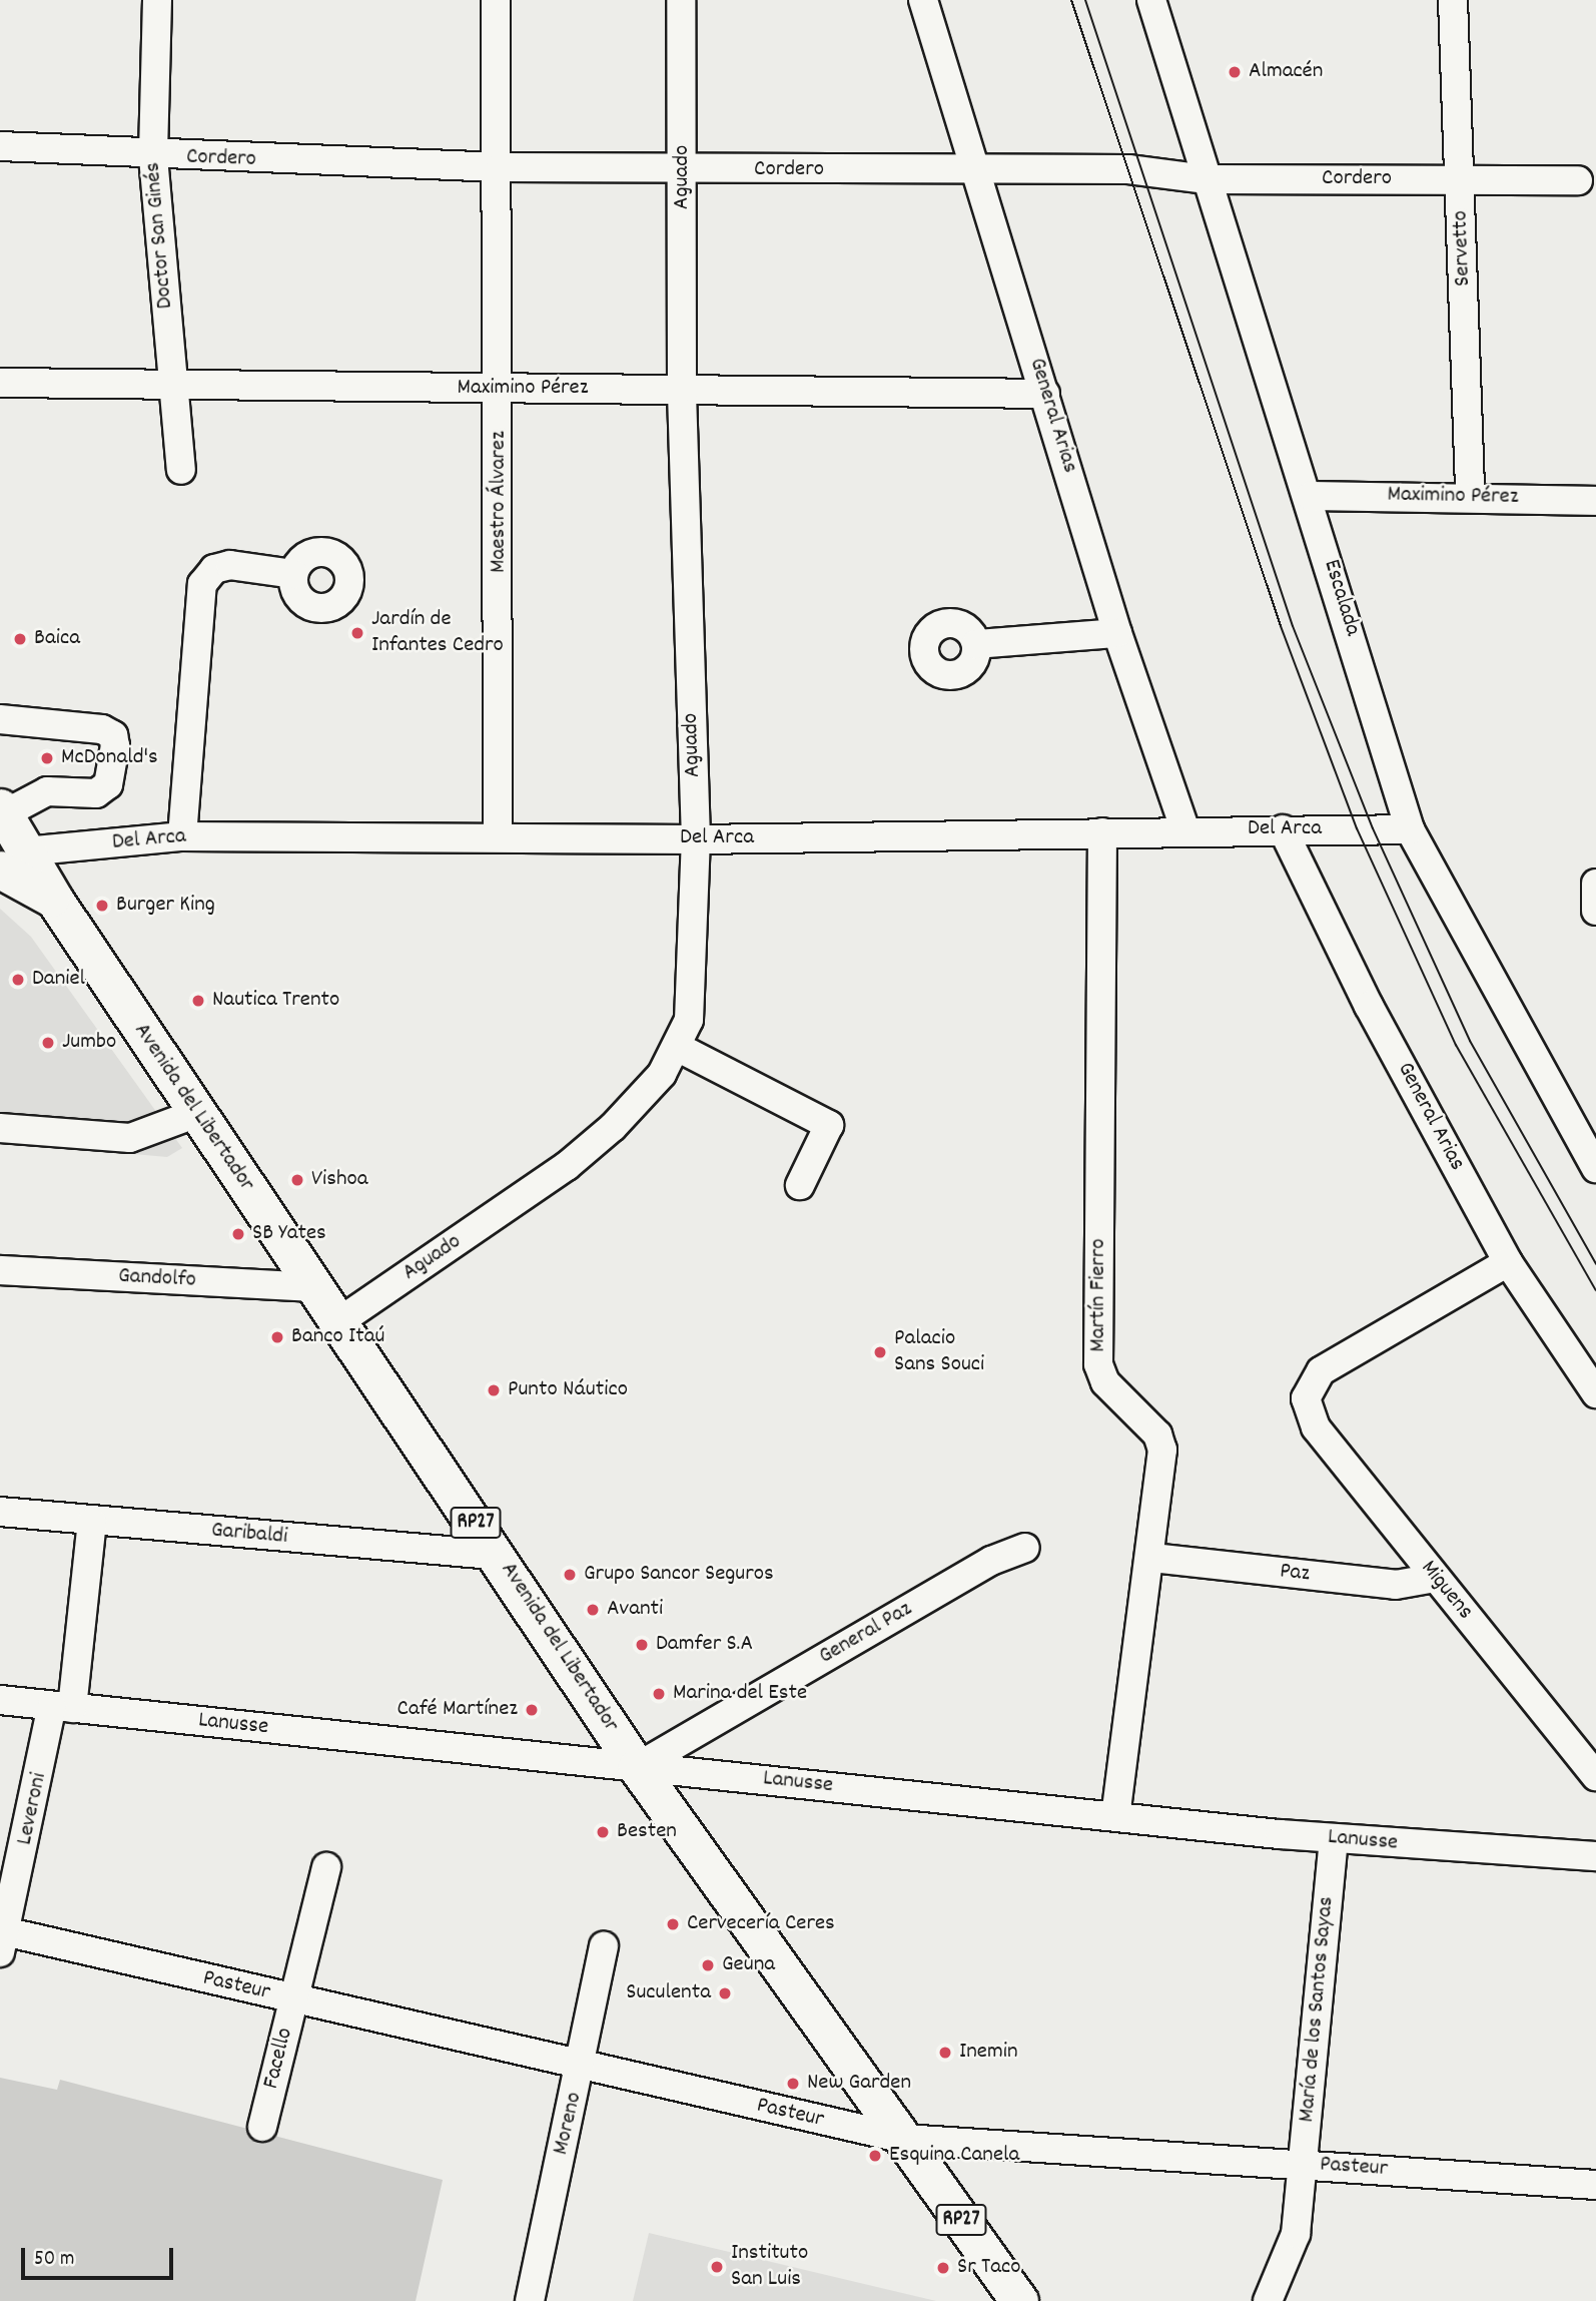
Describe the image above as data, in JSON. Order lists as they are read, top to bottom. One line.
{"streets":{"main road":["Avenida del Libertador","RP27"],"street":["Cordero","Aguado","Doctor San Ginés","Servetto","Maximino Pérez","General Arias","Maestro Álvarez","Escalada","Del Arca","Gandolfo","Martín Fierro","Garibaldi","Paz","Miguens","General Paz","Lanusse","Leveroni","Pasteur","María de los Santos Sayas","Facello","Moreno"]},"crossings":[["Cordero","Aguado"],["Cordero","Doctor San Ginés"],["Cordero","Servetto"],["Cordero","General Arias"],["Cordero","Maestro Álvarez"],["Cordero","Escalada"],["Aguado","Maximino Pérez"],["Aguado","Del Arca"],["Aguado","Avenida del Libertador"],["Doctor San Ginés","Maximino Pérez"],["Servetto","Maximino Pérez"],["Maximino Pérez","General Arias"],["Maximino Pérez","Maestro Álvarez"],["Maximino Pérez","Escalada"],["General Arias","Del Arca"],["General Arias","Miguens"],["Maestro Álvarez","Del Arca"],["Escalada","Del Arca"],["Del Arca","Avenida del Libertador"],["Del Arca","Martín Fierro"],["Avenida del Libertador","Gandolfo"],["Avenida del Libertador","Garibaldi"],["Avenida del Libertador","General Paz"],["Avenida del Libertador","Lanusse"],["Avenida del Libertador","Pasteur"],["Martín Fierro","Paz"],["Martín Fierro","Lanusse"],["Garibaldi","Leveroni"],["Paz","Miguens"],["General Paz","Lanusse"],["Lanusse","Leveroni"],["Lanusse","María de los Santos Sayas"],["Leveroni","Pasteur"],["Pasteur","María de los Santos Sayas"],["Pasteur","Facello"],["Pasteur","Moreno"]],"places":["Almacén","Jardín de Infantes Cedro","Baica","McDonald's","Burger King","Daniel","Nautica Trento","Jumbo","Vishoa","SB Yates","Banco Itaú","Palacio Sans Souci","Punto Náutico","Grupo Sancor Seguros","Avanti","Damfer S.A","Marina del Este","Café Martínez","Besten","Cervecería Ceres","Geuna","Suculenta","Inemin","New Garden","Esquina Canela","Instituto San Luis","Sr Taco"],"scale_bar":"50 m"}
